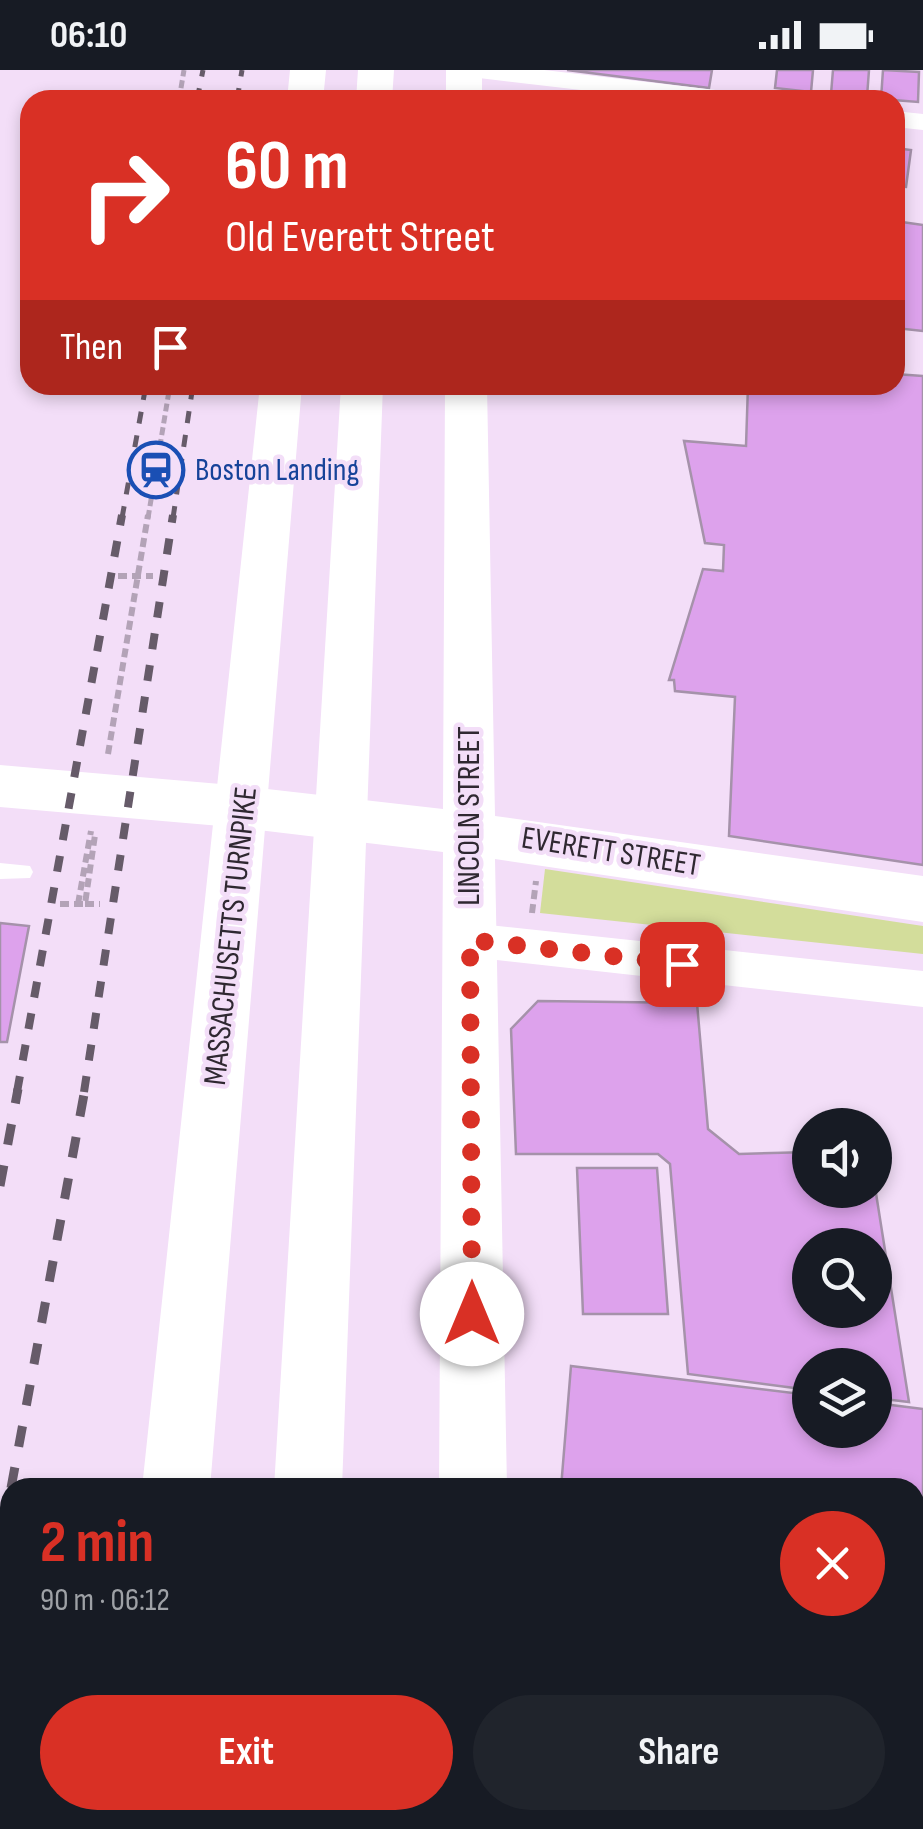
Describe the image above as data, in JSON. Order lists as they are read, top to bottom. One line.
{"streets":{"main road":["LINCOLN STREET","EVERETT STREET","MASSACHUSETTS TURNPIKE"]},"places":{"station":["Boston Landing"]},"page":{"status":"06:10","turn":["60 m","Old Everett Street"],"then":"Then","heading":["2 min","90 m · 06:12"],"buttons":["Exit","Share"]}}
